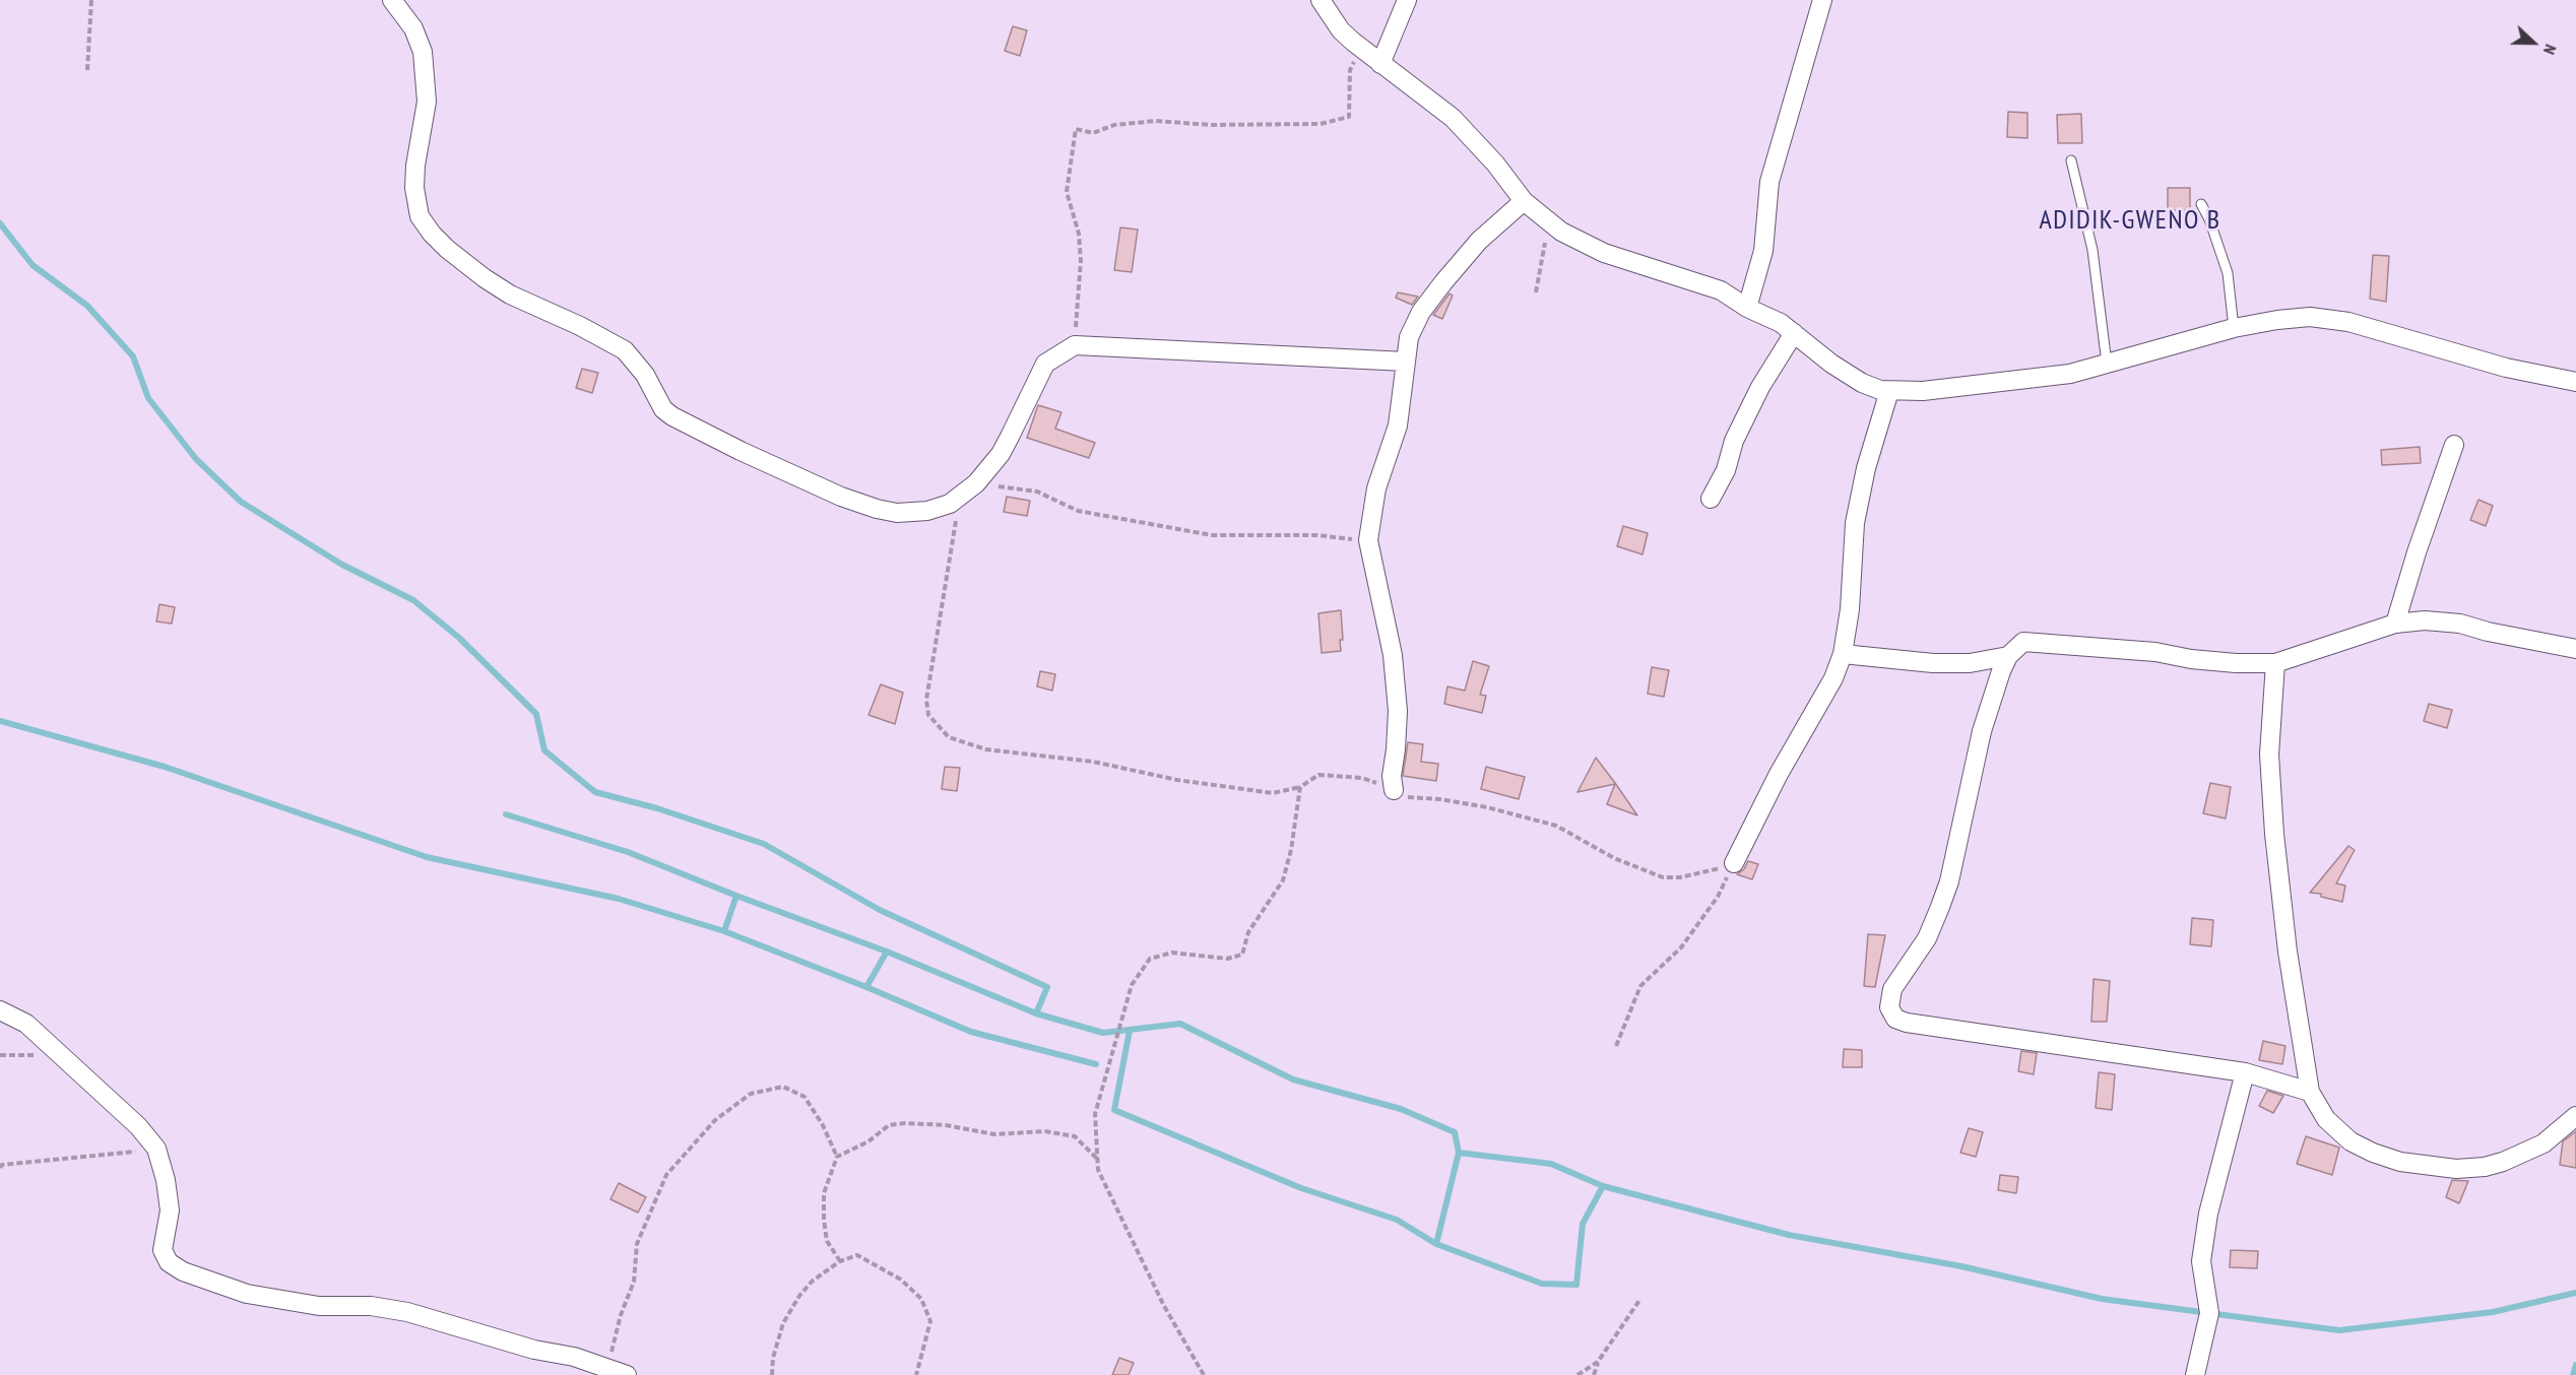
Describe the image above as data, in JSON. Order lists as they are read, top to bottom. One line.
{"districts":["ADIDIK-GWENO B"],"north":"right"}
